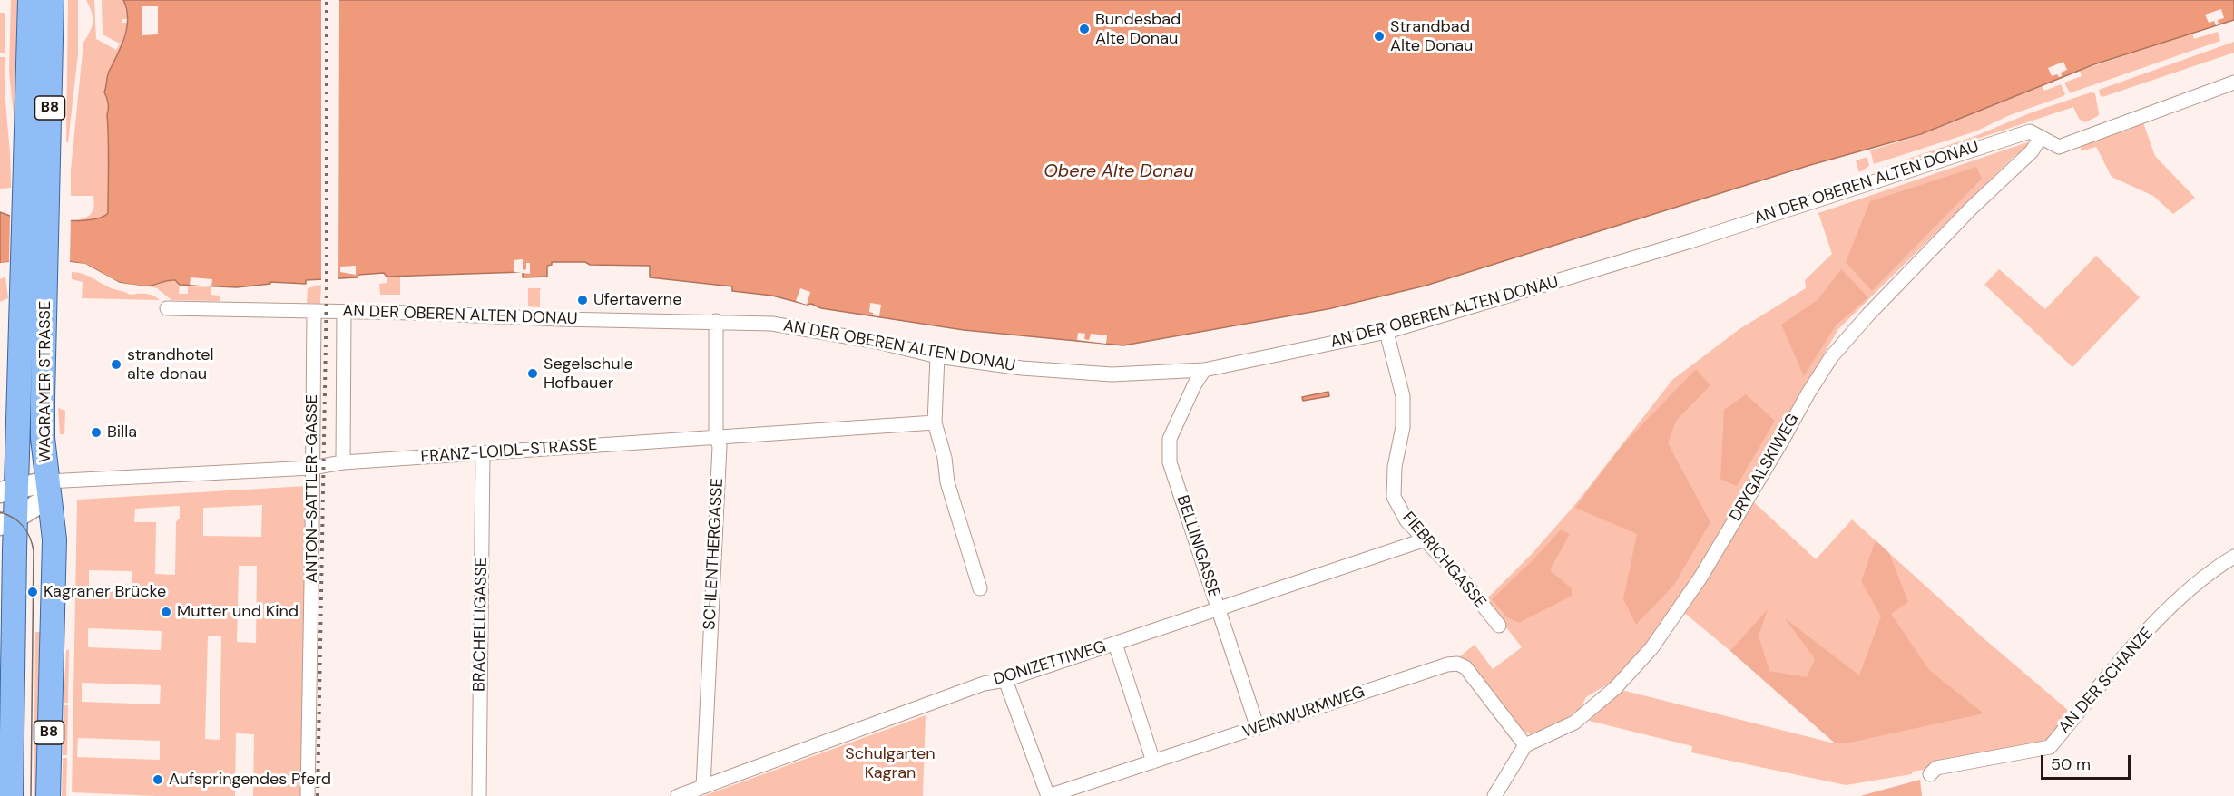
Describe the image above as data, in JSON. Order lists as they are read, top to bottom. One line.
{"streets":{"main road":["B8","WAGRAMER STRASSE"],"street":["AN DER OBEREN ALTEN DONAU","FRANZ-LOIDL-STRASSE","DRYGALSKIWEG","ANTON-SATTLER-GASSE","BELLINIGASSE","SCHLENTHERGASSE","FIEBRICHGASSE","BRACHELLIGASSE","DONIZETTIWEG","AN DER SCHANZE","WEINWURMWEG"]},"crossings":[["AN DER OBEREN ALTEN DONAU","DRYGALSKIWEG"],["AN DER OBEREN ALTEN DONAU","ANTON-SATTLER-GASSE"],["AN DER OBEREN ALTEN DONAU","BELLINIGASSE"],["AN DER OBEREN ALTEN DONAU","SCHLENTHERGASSE"],["AN DER OBEREN ALTEN DONAU","FIEBRICHGASSE"],["WAGRAMER STRASSE","FRANZ-LOIDL-STRASSE"],["FRANZ-LOIDL-STRASSE","ANTON-SATTLER-GASSE"],["FRANZ-LOIDL-STRASSE","SCHLENTHERGASSE"],["FRANZ-LOIDL-STRASSE","BRACHELLIGASSE"],["DRYGALSKIWEG","WEINWURMWEG"],["BELLINIGASSE","DONIZETTIWEG"],["BELLINIGASSE","WEINWURMWEG"],["SCHLENTHERGASSE","DONIZETTIWEG"],["FIEBRICHGASSE","DONIZETTIWEG"]],"water":["Obere Alte Donau"],"parks":["Schulgarten Kagran"],"places":["Bundesbad Alte Donau","Strandbad Alte Donau","Ufertaverne","strandhotel alte donau","Segelschule Hofbauer","Billa","Kagraner Brücke","Mutter und Kind","Aufspringendes Pferd"],"scale_bar":"50 m"}
